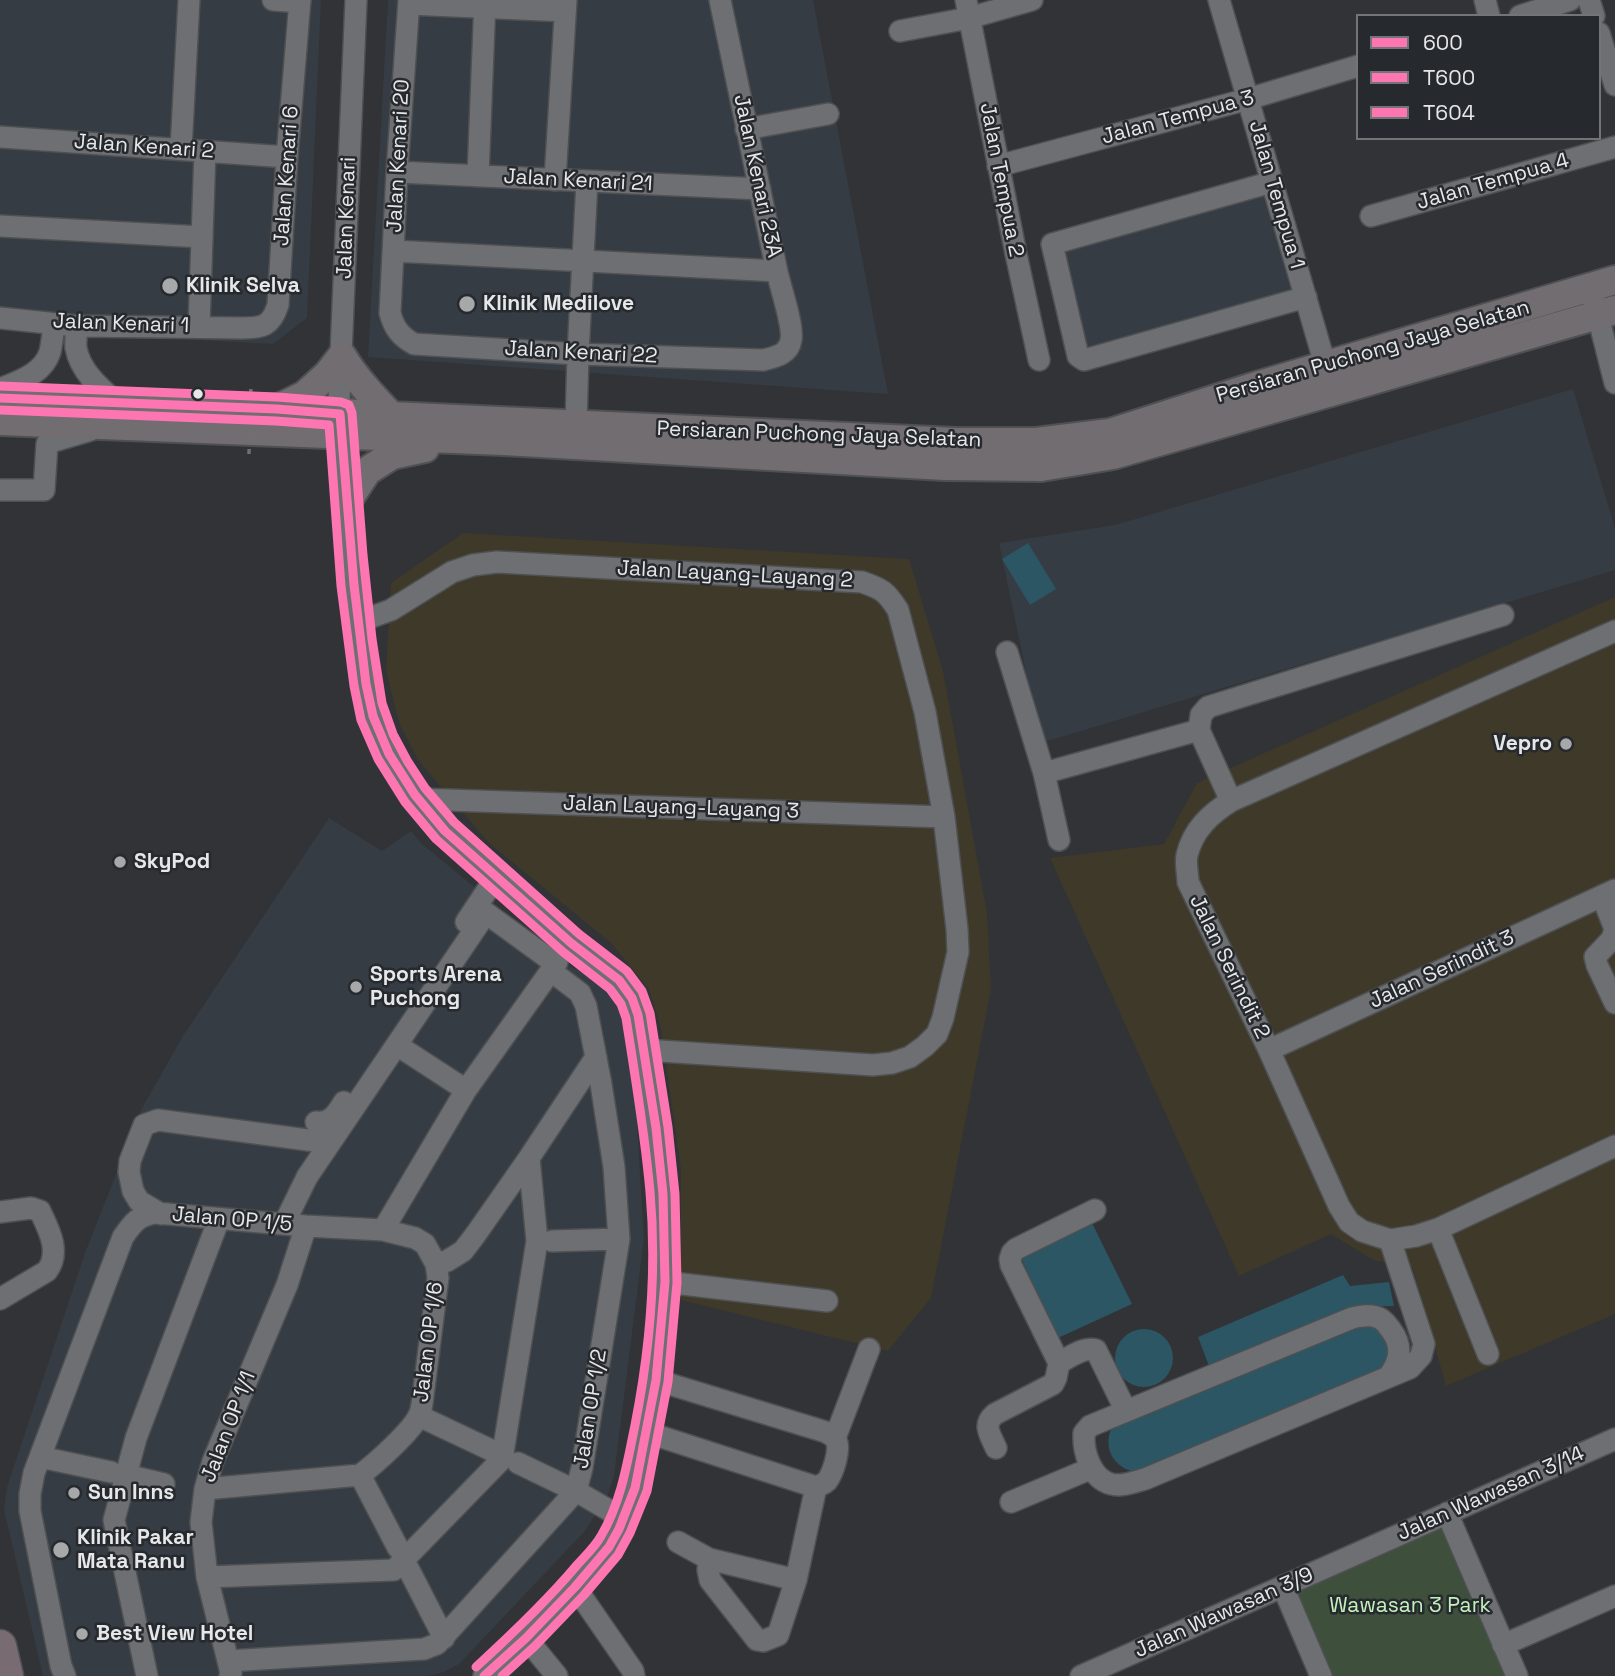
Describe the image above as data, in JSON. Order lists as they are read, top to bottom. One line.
{"streets":{"main road":["Persiaran Puchong Jaya Selatan"],"street":["Jalan Tempua 3","Jalan Kenari 2","Jalan Kenari 20","Jalan Kenari 6","Jalan Kenari 23A","Jalan Tempua 2","Jalan Kenari 21","Jalan Tempua 4","Jalan Tempua 1","Jalan Kenari","Jalan Kenari 1","Jalan Kenari 22","Jalan Layang-Layang 2","Jalan Layang-Layang 3","Jalan Serindit 2","Jalan Serindit 3","Jalan OP 1/5","Jalan OP 1/6","Jalan OP 1/2","Jalan OP 1/1","Jalan Wawasan 3/14","Jalan Wawasan 3/9"]},"crossings":[["Jalan Tempua 3","Jalan Tempua 2"],["Jalan Tempua 3","Jalan Tempua 1"],["Jalan Kenari 2","Jalan Kenari 6"],["Jalan Kenari 20","Jalan Kenari 21"],["Jalan Kenari 20","Jalan Kenari 22"],["Jalan Kenari 6","Jalan Kenari 1"],["Jalan Kenari 23A","Jalan Kenari 21"],["Jalan Kenari 23A","Jalan Kenari 22"],["Jalan Tempua 1","Persiaran Puchong Jaya Selatan"],["Jalan Kenari","Persiaran Puchong Jaya Selatan"],["Jalan Kenari","Jalan Layang-Layang 2"],["Jalan Kenari","Jalan Layang-Layang 3"],["Jalan Layang-Layang 2","Jalan Layang-Layang 3"],["Jalan Serindit 2","Jalan Serindit 3"],["Jalan OP 1/5","Jalan OP 1/6"],["Jalan OP 1/5","Jalan OP 1/1"],["Jalan OP 1/2","Jalan OP 1/1"],["Jalan Wawasan 3/14","Jalan Wawasan 3/9"]],"parks":["Wawasan 3 Park"],"places":["Klinik Selva","Klinik Medilove","Vepro","SkyPod","Sports Arena Puchong","Sun Inns","Klinik Pakar Mata Ranu","Best View Hotel"],"lines":["transit line T604","transit line 600","transit line T600"],"legend":["600","T600","T604"]}
